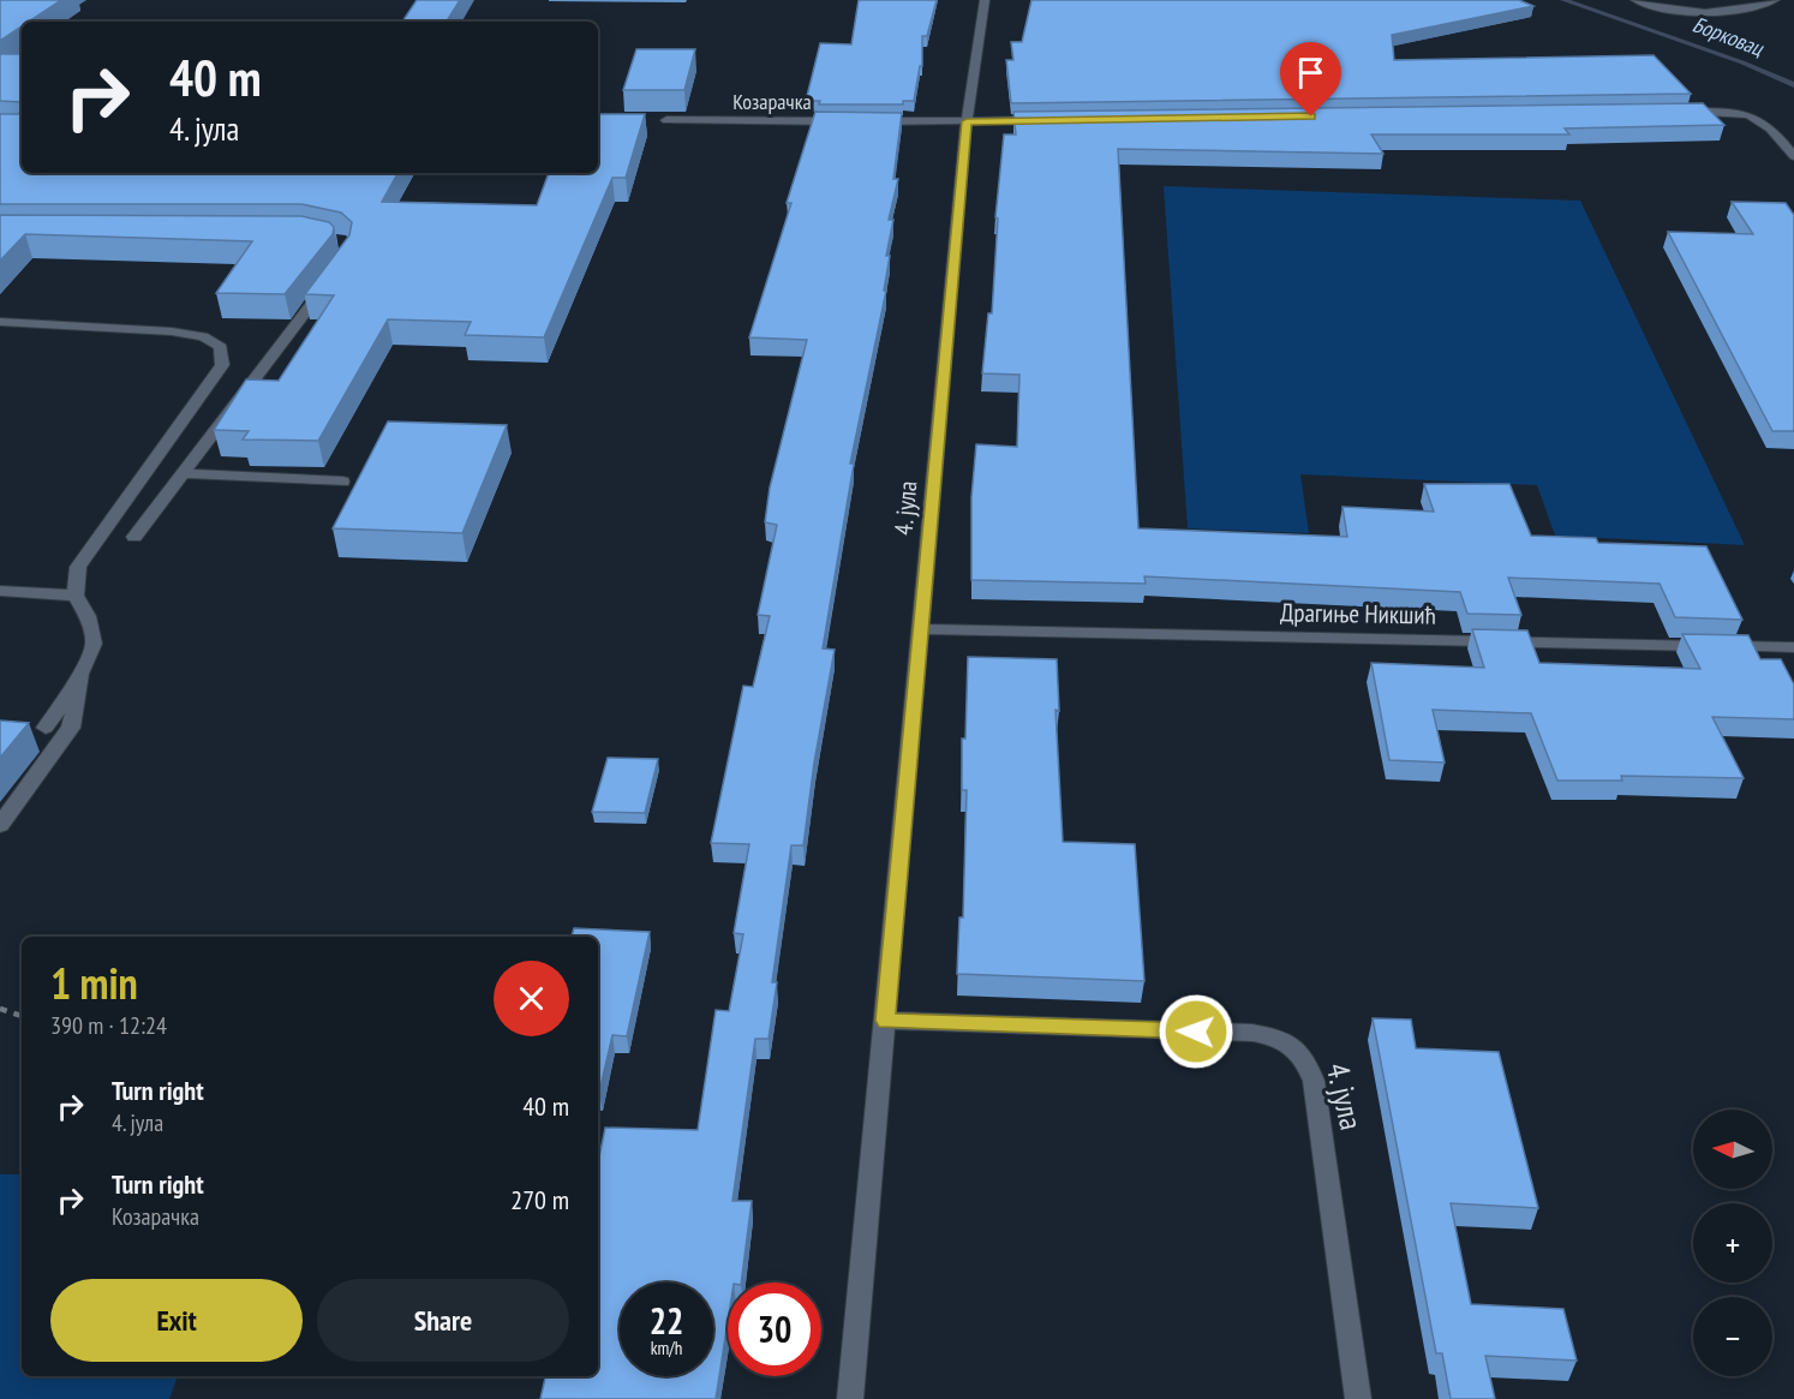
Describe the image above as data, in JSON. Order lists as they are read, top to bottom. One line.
{"streets":{"street":["Козарачка","4. јула","Драгиње Никшић"]},"crossings":[["4. јула","Драгиње Никшић"]],"water":["Борковац"],"north":"left","page":{"turn":["40 m","4. јула"],"heading":["1 min","390 m · 12:24"],"list":[{"name":"Turn right","note":"4. јула","value":"40 m"},{"name":"Turn right","note":"Козарачка","value":"270 m"}],"map_buttons":["+","−"],"buttons":["Exit","Share"],"speed":"22 km/h","limit":"30"}}
